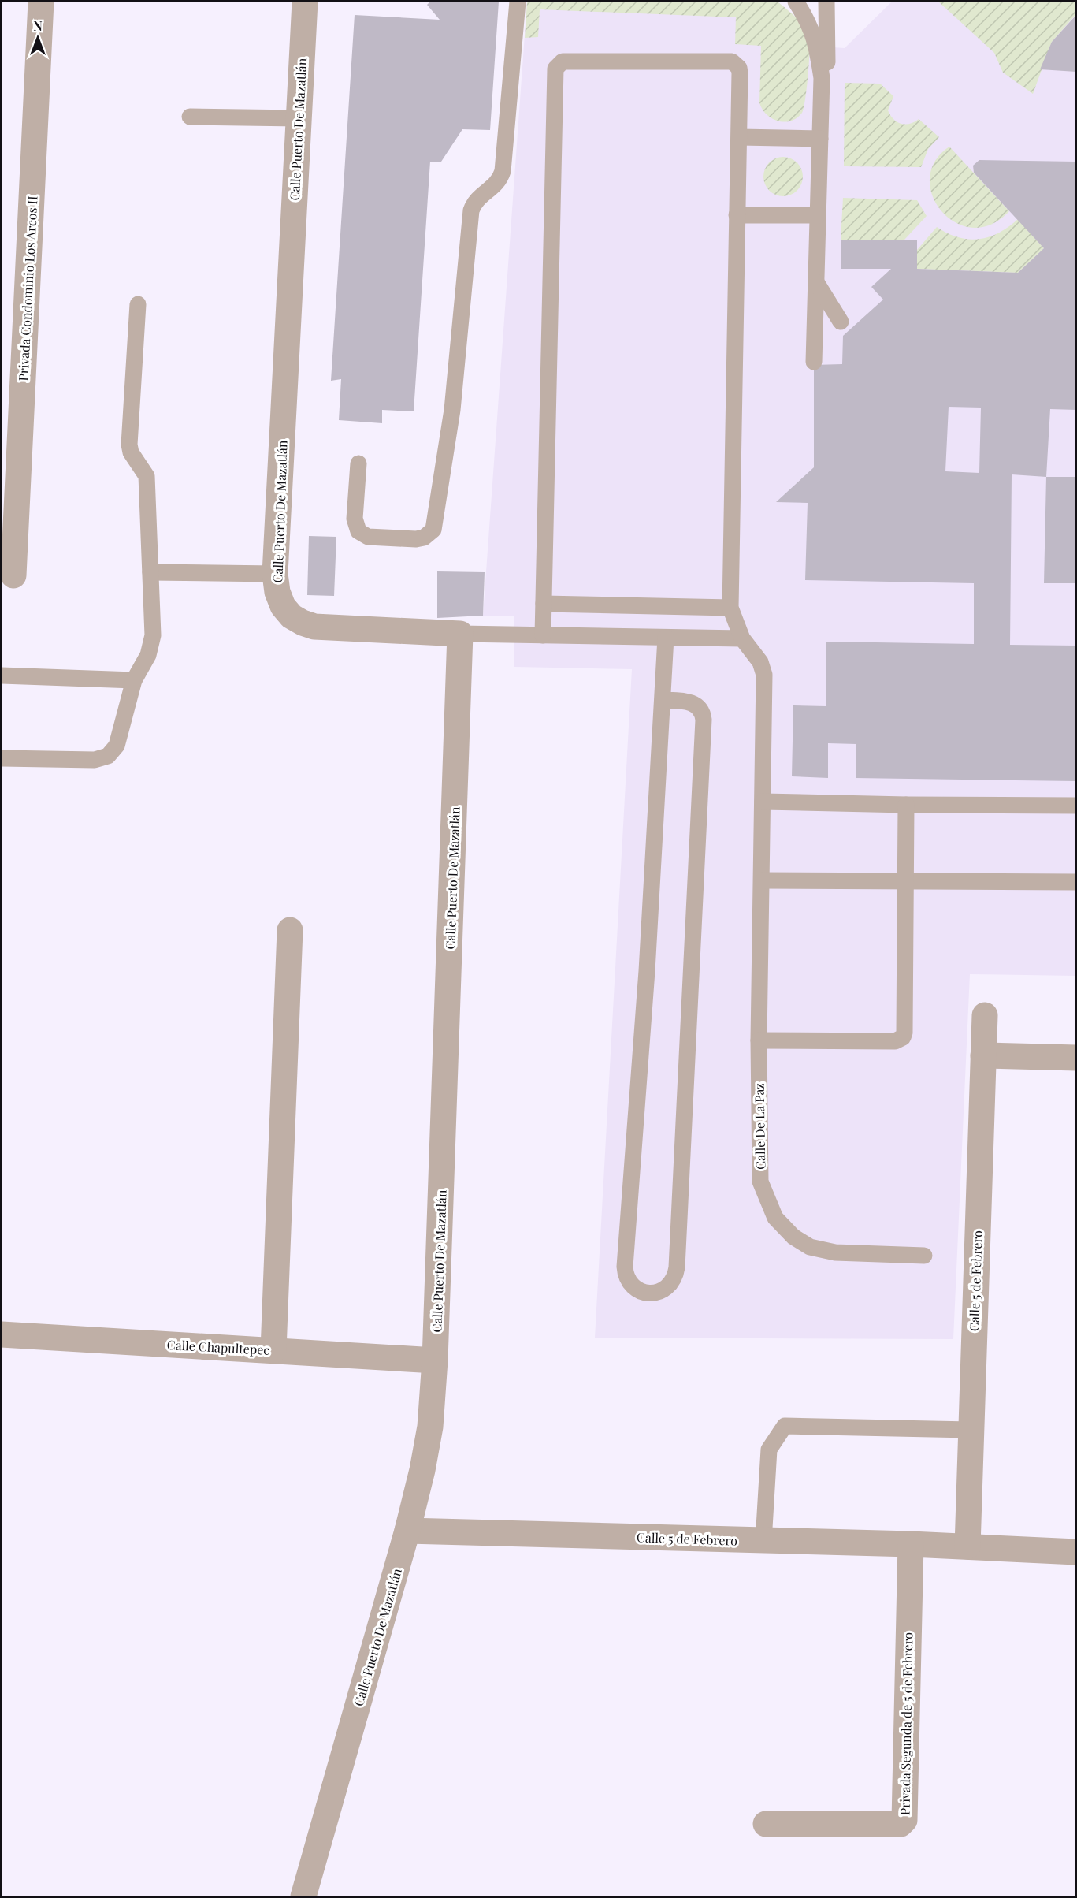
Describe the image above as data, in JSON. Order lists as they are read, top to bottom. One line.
{"streets":{"street":["Calle Puerto De Mazatlán","Privada Condominio Los Arcos II","Calle 5 de Febrero","Calle Chapultepec","Privada Segunda de 5 de Febrero"],"lane":["Calle De La Paz"]},"crossings":[["Calle Puerto De Mazatlán","Calle 5 de Febrero"],["Calle Puerto De Mazatlán","Calle Chapultepec"],["Calle 5 de Febrero","Privada Segunda de 5 de Febrero"]],"north":"top"}
